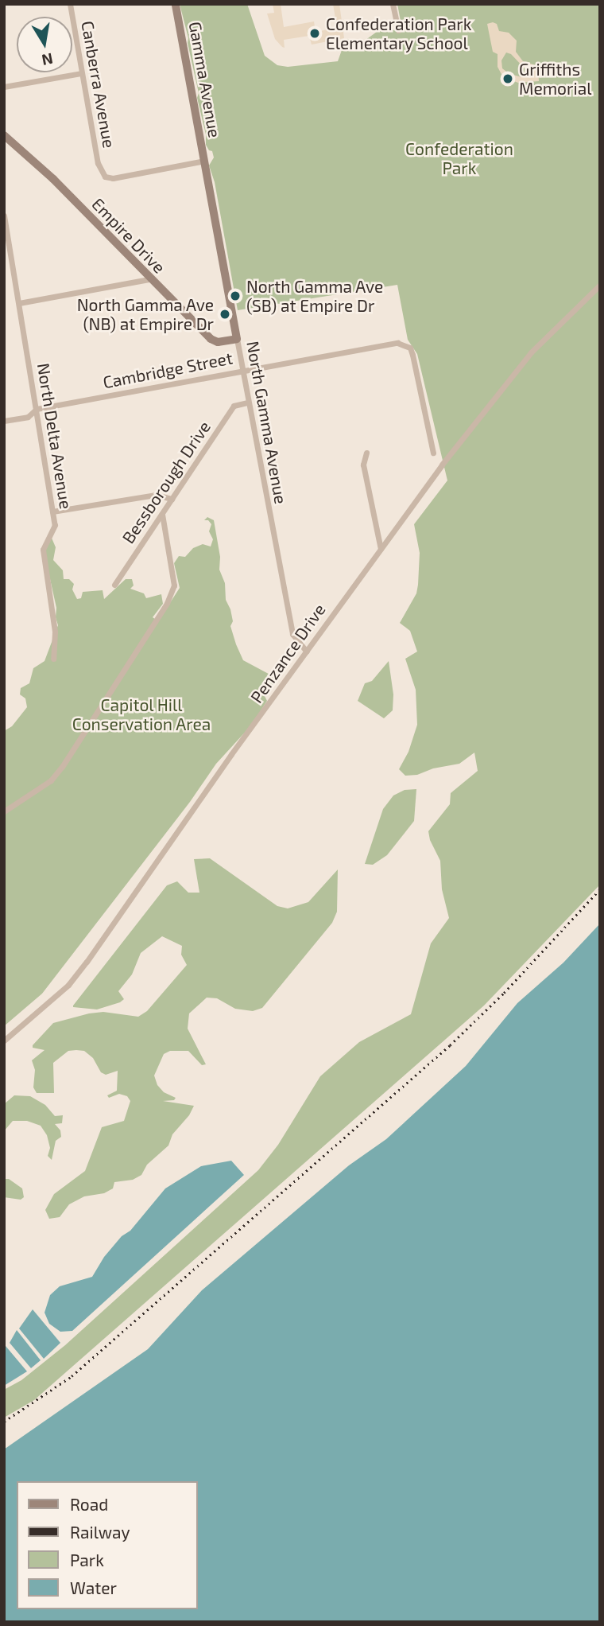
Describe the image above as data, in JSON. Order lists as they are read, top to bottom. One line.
{"streets":{"street":["Gamma Avenue","Canberra Avenue","Empire Drive","Cambridge Street","North Gamma Avenue","North Delta Avenue","Bessborough Drive","Penzance Drive"]},"crossings":[["Gamma Avenue","Canberra Avenue"],["Gamma Avenue","North Gamma Avenue"],["Canberra Avenue","North Gamma Avenue"],["Empire Drive","North Gamma Avenue"],["Cambridge Street","North Gamma Avenue"],["Cambridge Street","North Delta Avenue"],["North Gamma Avenue","Bessborough Drive"],["North Gamma Avenue","Penzance Drive"]],"parks":["Confederation Park","Capitol Hill Conservation Area"],"places":["Confederation Park Elementary School","Griffiths Memorial","North Gamma Ave (SB) at Empire Dr","North Gamma Ave (NB) at Empire Dr"],"legend":["Road","Railway","Park","Water"],"north":"bottom"}
